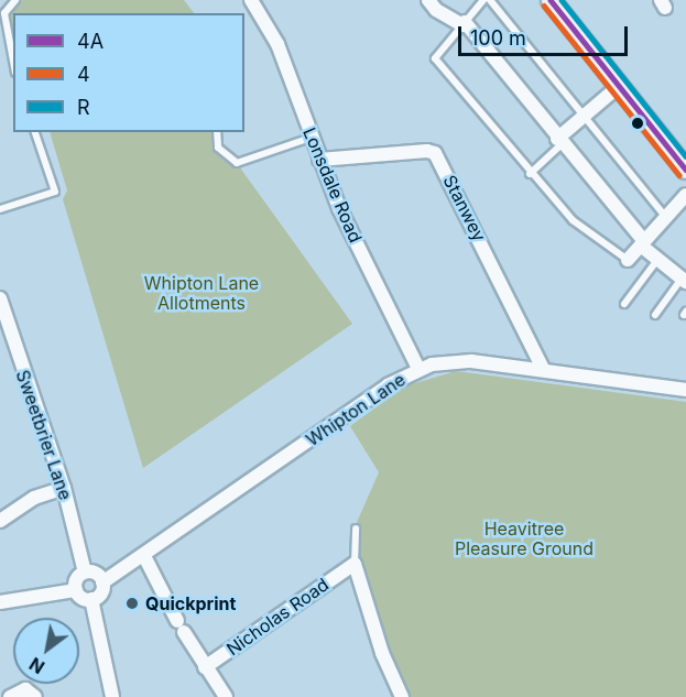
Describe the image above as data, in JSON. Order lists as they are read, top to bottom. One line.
{"streets":{"street":["Lonsdale Road","Stanwey","Whipton Lane","Sweetbrier Lane","Nicholas Road"]},"crossings":[["Lonsdale Road","Stanwey"],["Lonsdale Road","Whipton Lane"],["Stanwey","Whipton Lane"],["Whipton Lane","Sweetbrier Lane"]],"parks":["Whipton Lane Allotments","Heavitree Pleasure Ground"],"places":["Quickprint"],"lines":["transit line 4A","transit line R","transit line 4"],"legend":["4A","4","R"],"scale_bar":"100 m","north":"bottom left"}
